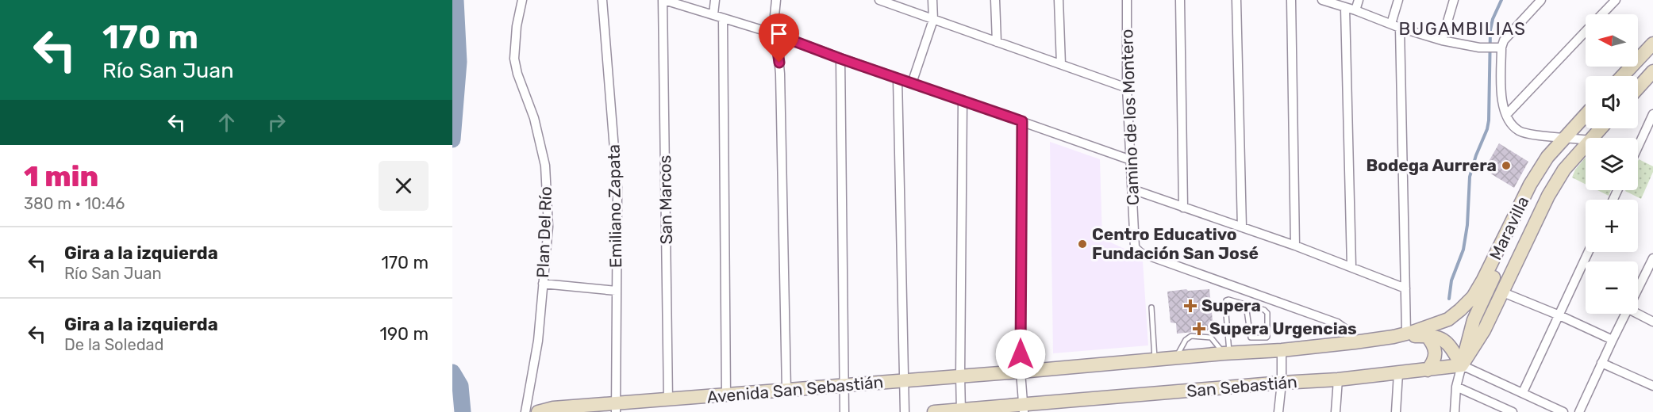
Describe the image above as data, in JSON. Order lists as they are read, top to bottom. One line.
{"streets":{"main road":["Maravilla","San Sebastián","Avenida San Sebastián"],"street":["Camino de los Montero","San Marcos","Emiliano Zapata","Plan Del Río"]},"crossings":[["Camino de los Montero","San Sebastián"],["San Marcos","Avenida San Sebastián"],["Emiliano Zapata","Avenida San Sebastián"],["Maravilla","San Sebastián"],["San Sebastián","Avenida San Sebastián"]],"districts":["BUGAMBILIAS"],"places":{"other":["Bodega Aurrera","Centro Educativo Fundación San José"],"health":["Supera","Supera Urgencias"]},"north":"left","page":{"turn":["170 m","Río San Juan"],"map_buttons":["+","−"],"heading":["1 min","380 m · 10:46"],"list":[{"name":"Gira a la izquierda","note":"Río San Juan","value":"170 m"},{"name":"Gira a la izquierda","note":"De la Soledad","value":"190 m"}]}}
